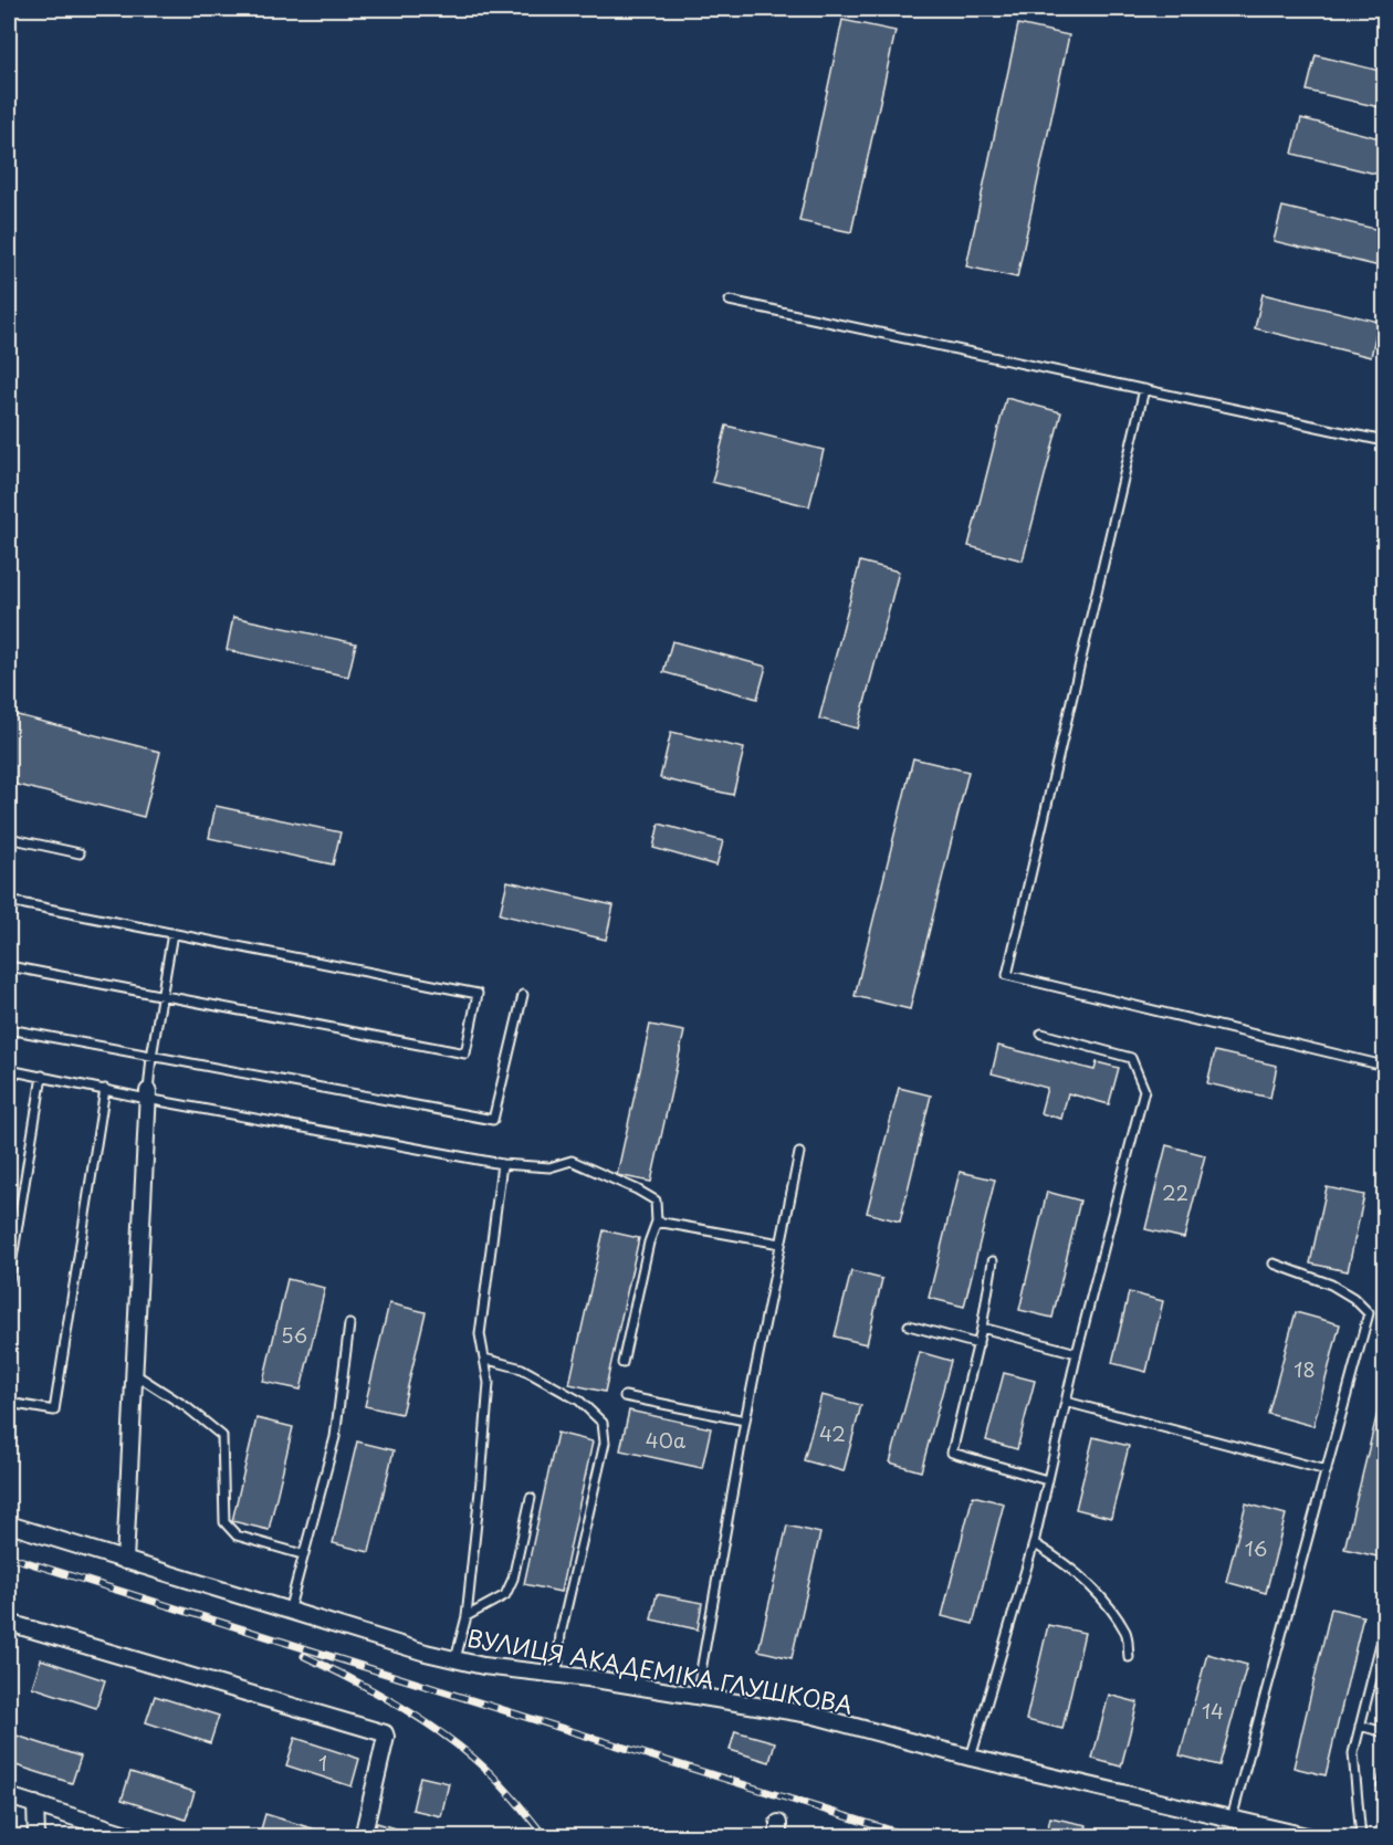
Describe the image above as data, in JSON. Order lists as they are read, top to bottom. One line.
{"streets":{"street":["ВУЛИЦЯ АКАДЕМІКА ГЛУШКОВА"]},"house_numbers":["22","56","18","42","40а","16","14","1"]}
